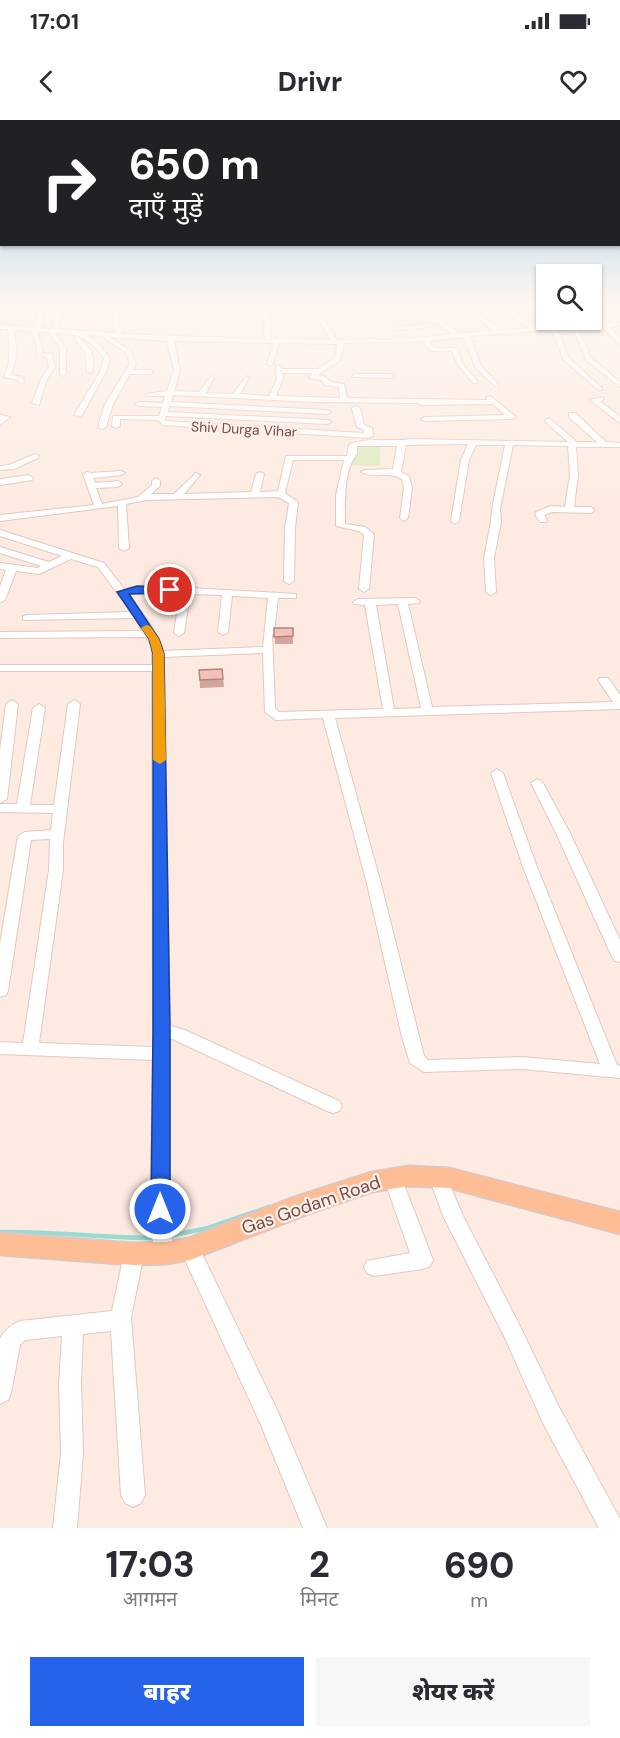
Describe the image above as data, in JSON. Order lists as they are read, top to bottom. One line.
{"streets":{"main road":["Gas Godam Road"],"street":["Shiv Durga Vihar"]},"page":{"status":"17:01","header":"Drivr","turn":["650 m","दाएँ मुड़ें"],"eta":["17:03","आगमन","2","मिनट","690","m"],"buttons":["बाहर","शेयर करें"]}}
